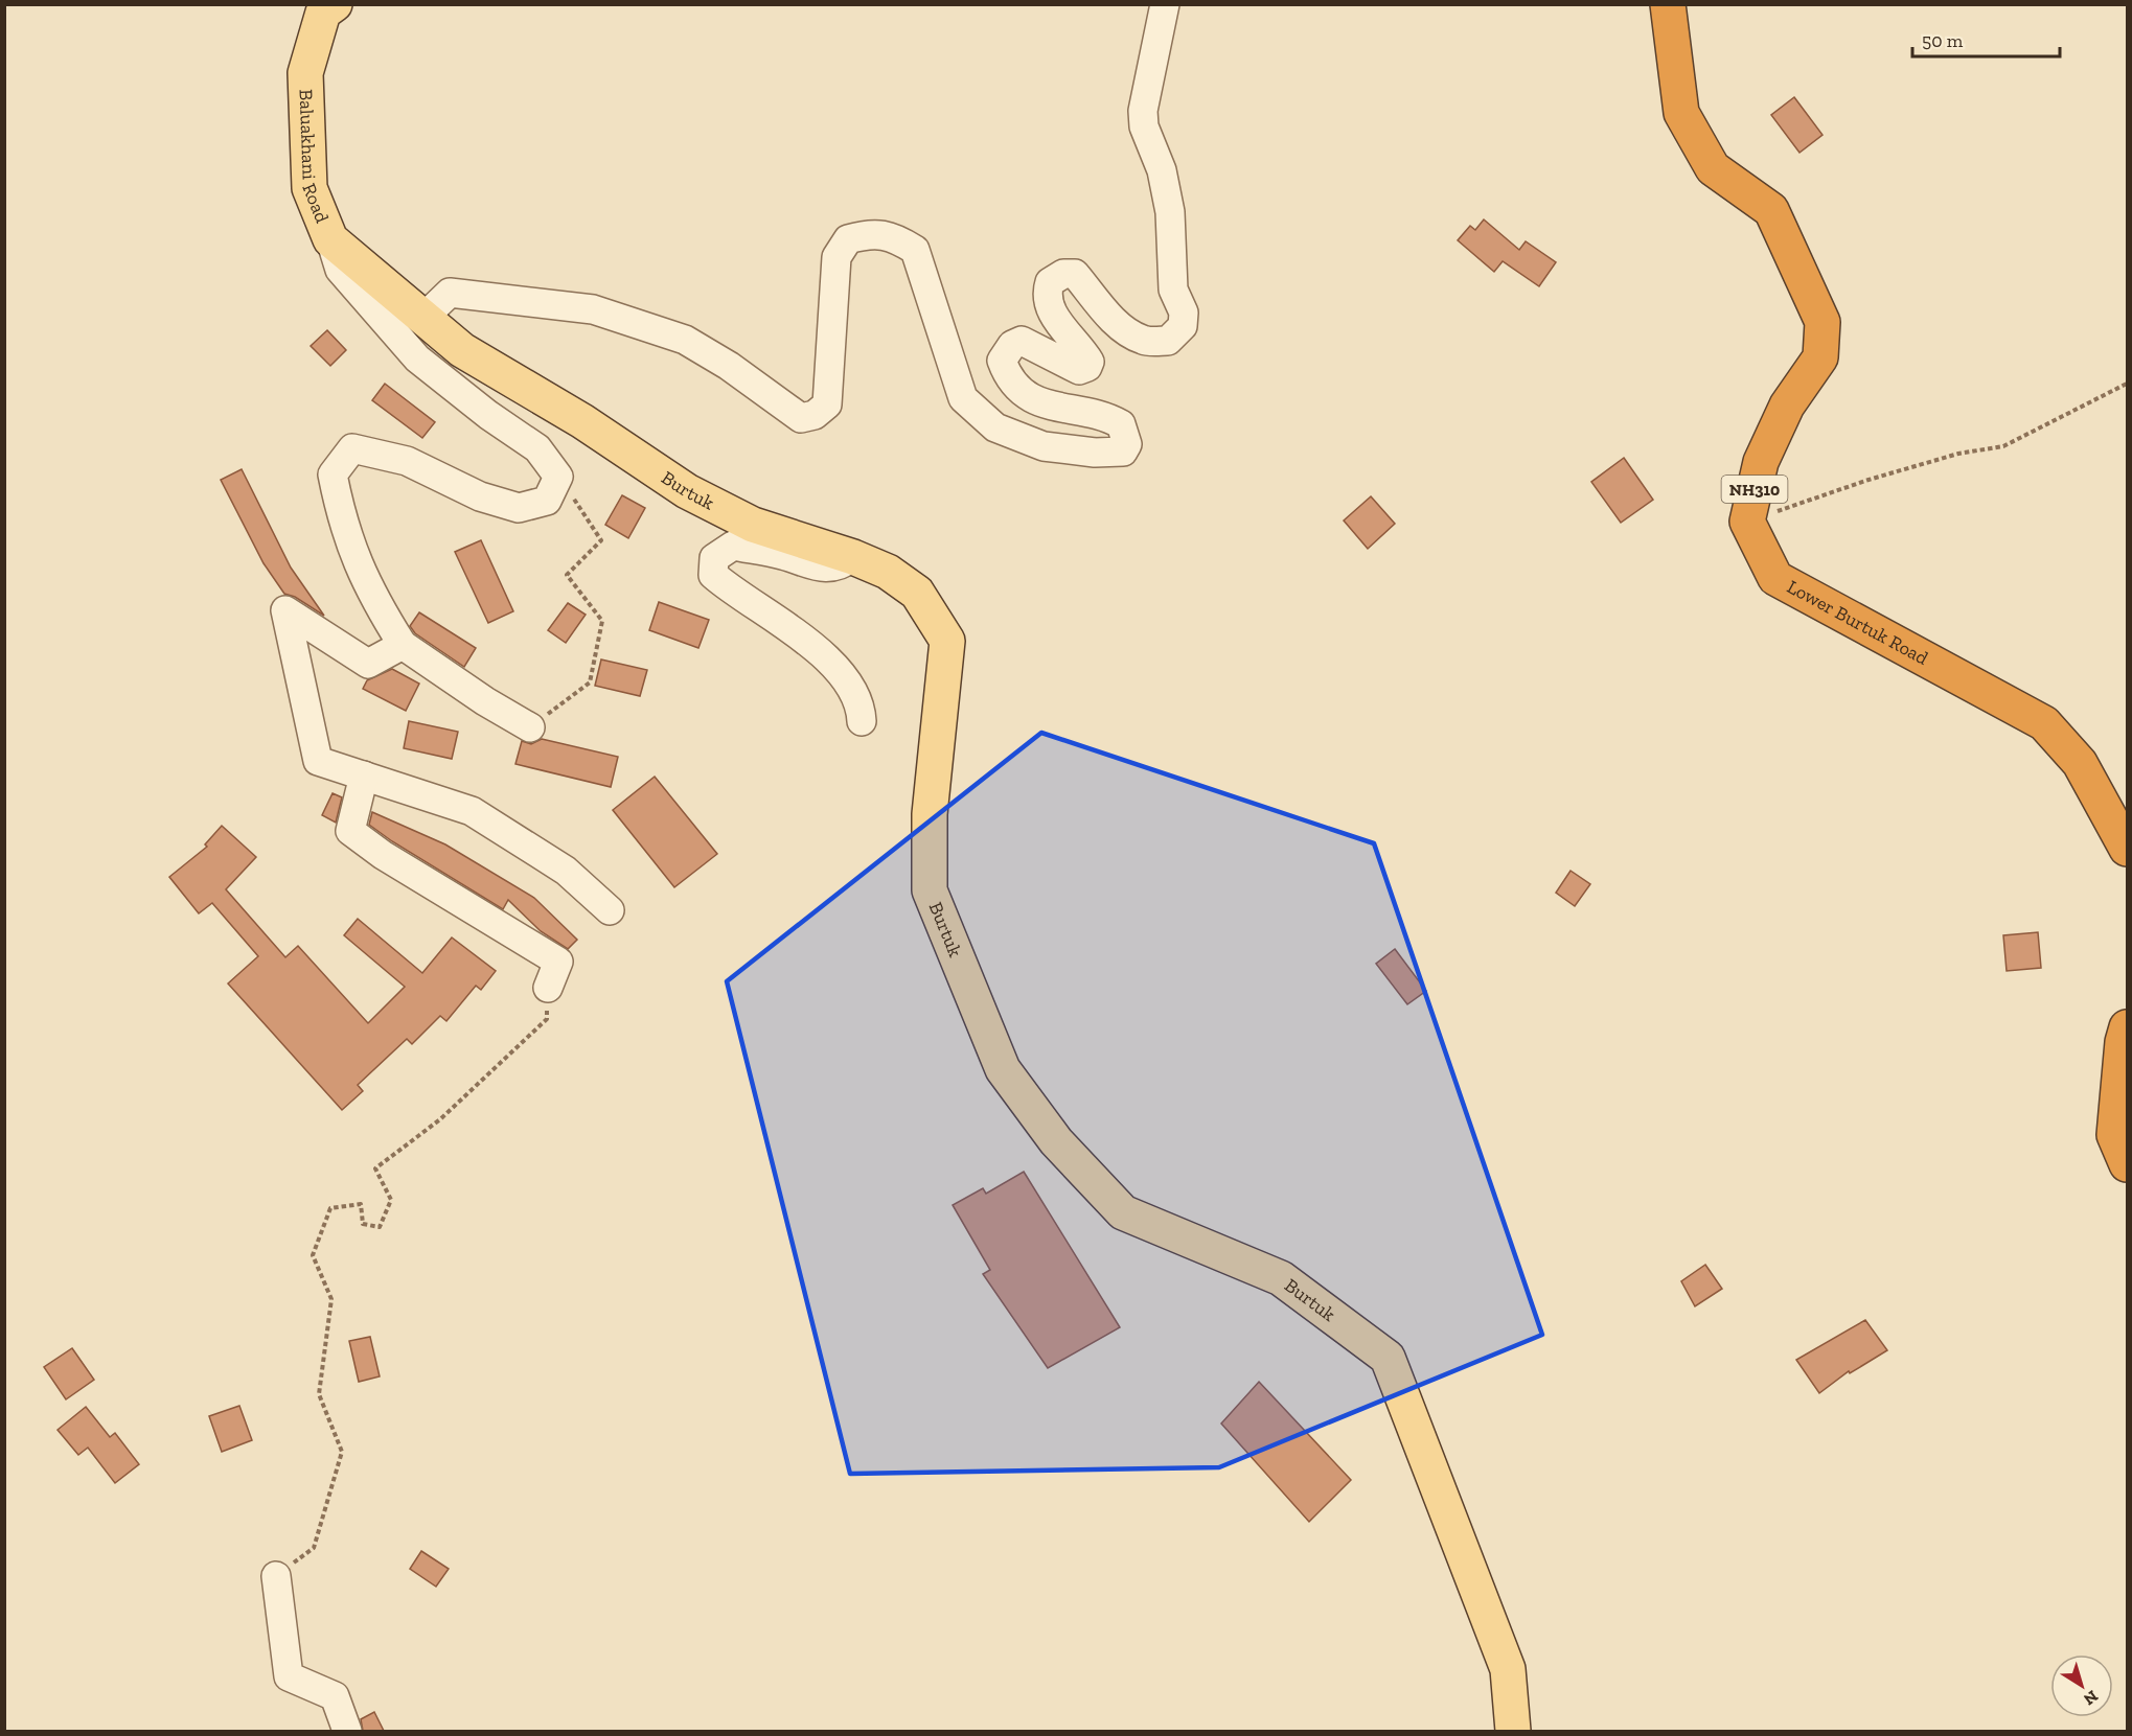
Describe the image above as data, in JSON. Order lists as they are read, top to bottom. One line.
{"streets":{"highway":["NH310","Lower Burtuk Road"],"main road":["Baluakhani Road","Burtuk"]},"crossings":[["Baluakhani Road","Burtuk"],["NH310","Lower Burtuk Road"]],"scale_bar":"50 m","north":"bottom right"}
